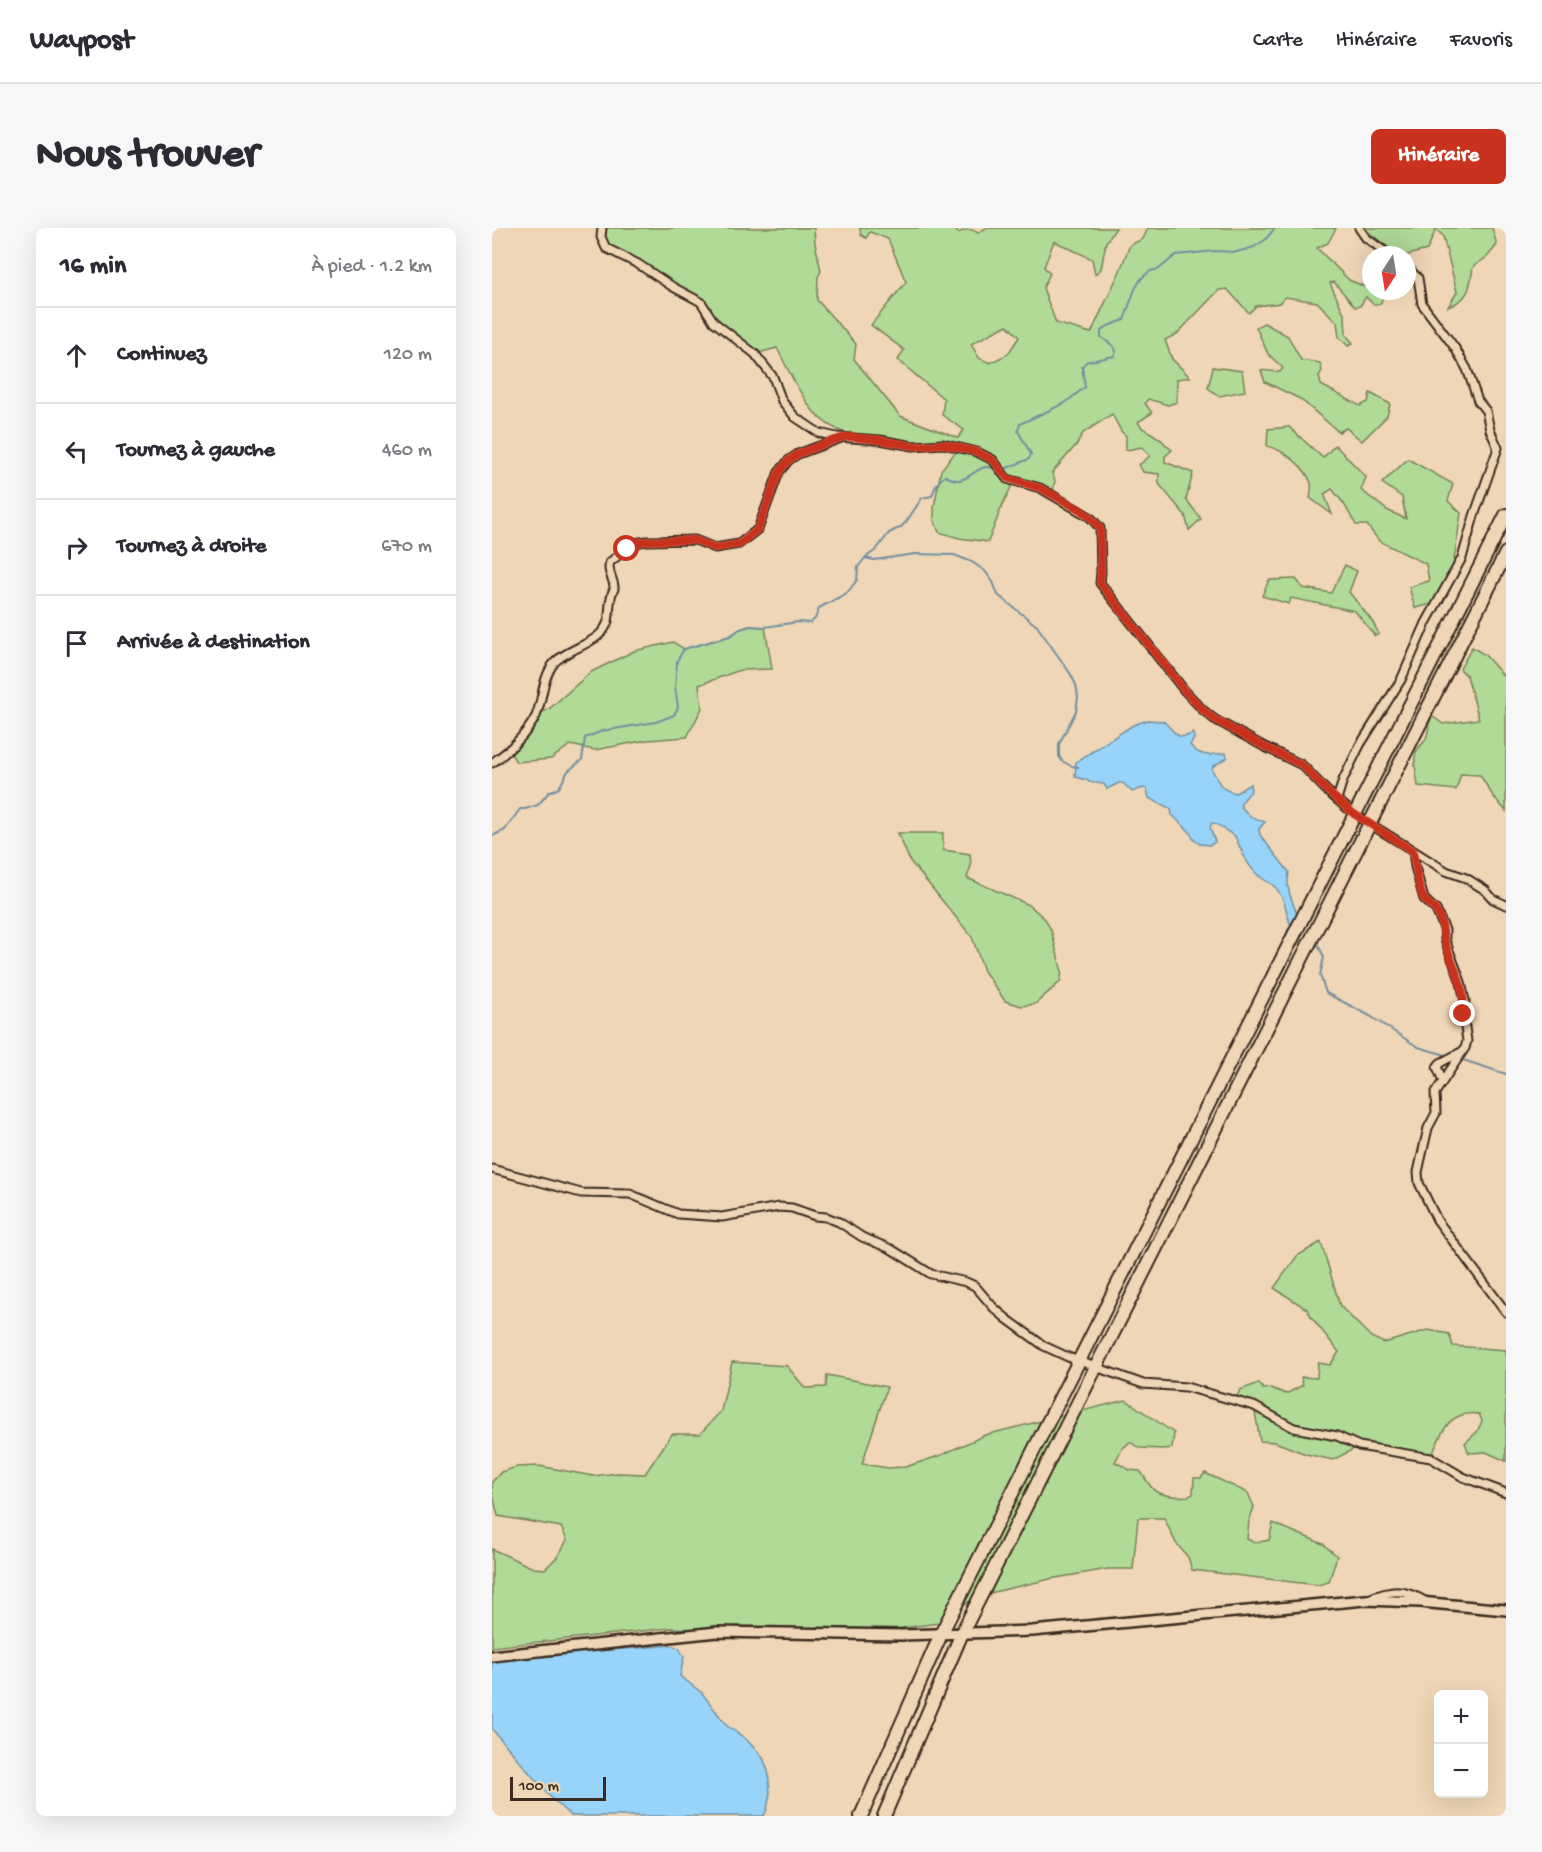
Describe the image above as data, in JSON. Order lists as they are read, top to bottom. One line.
{"scale_bar":"100 m","north":"bottom","page":{"header":"Waypost","nav":["Carte","Itinéraire","Favoris"],"buttons":"Itinéraire","title":"Nous trouver","heading":["16 min","À pied · 1.2 km"],"list":[["Continuez","120 m"],["Tournez à gauche","460 m"],["Tournez à droite","670 m"],"Arrivée à destination"],"map_buttons":["+","−"],"scale":"100 m"}}
